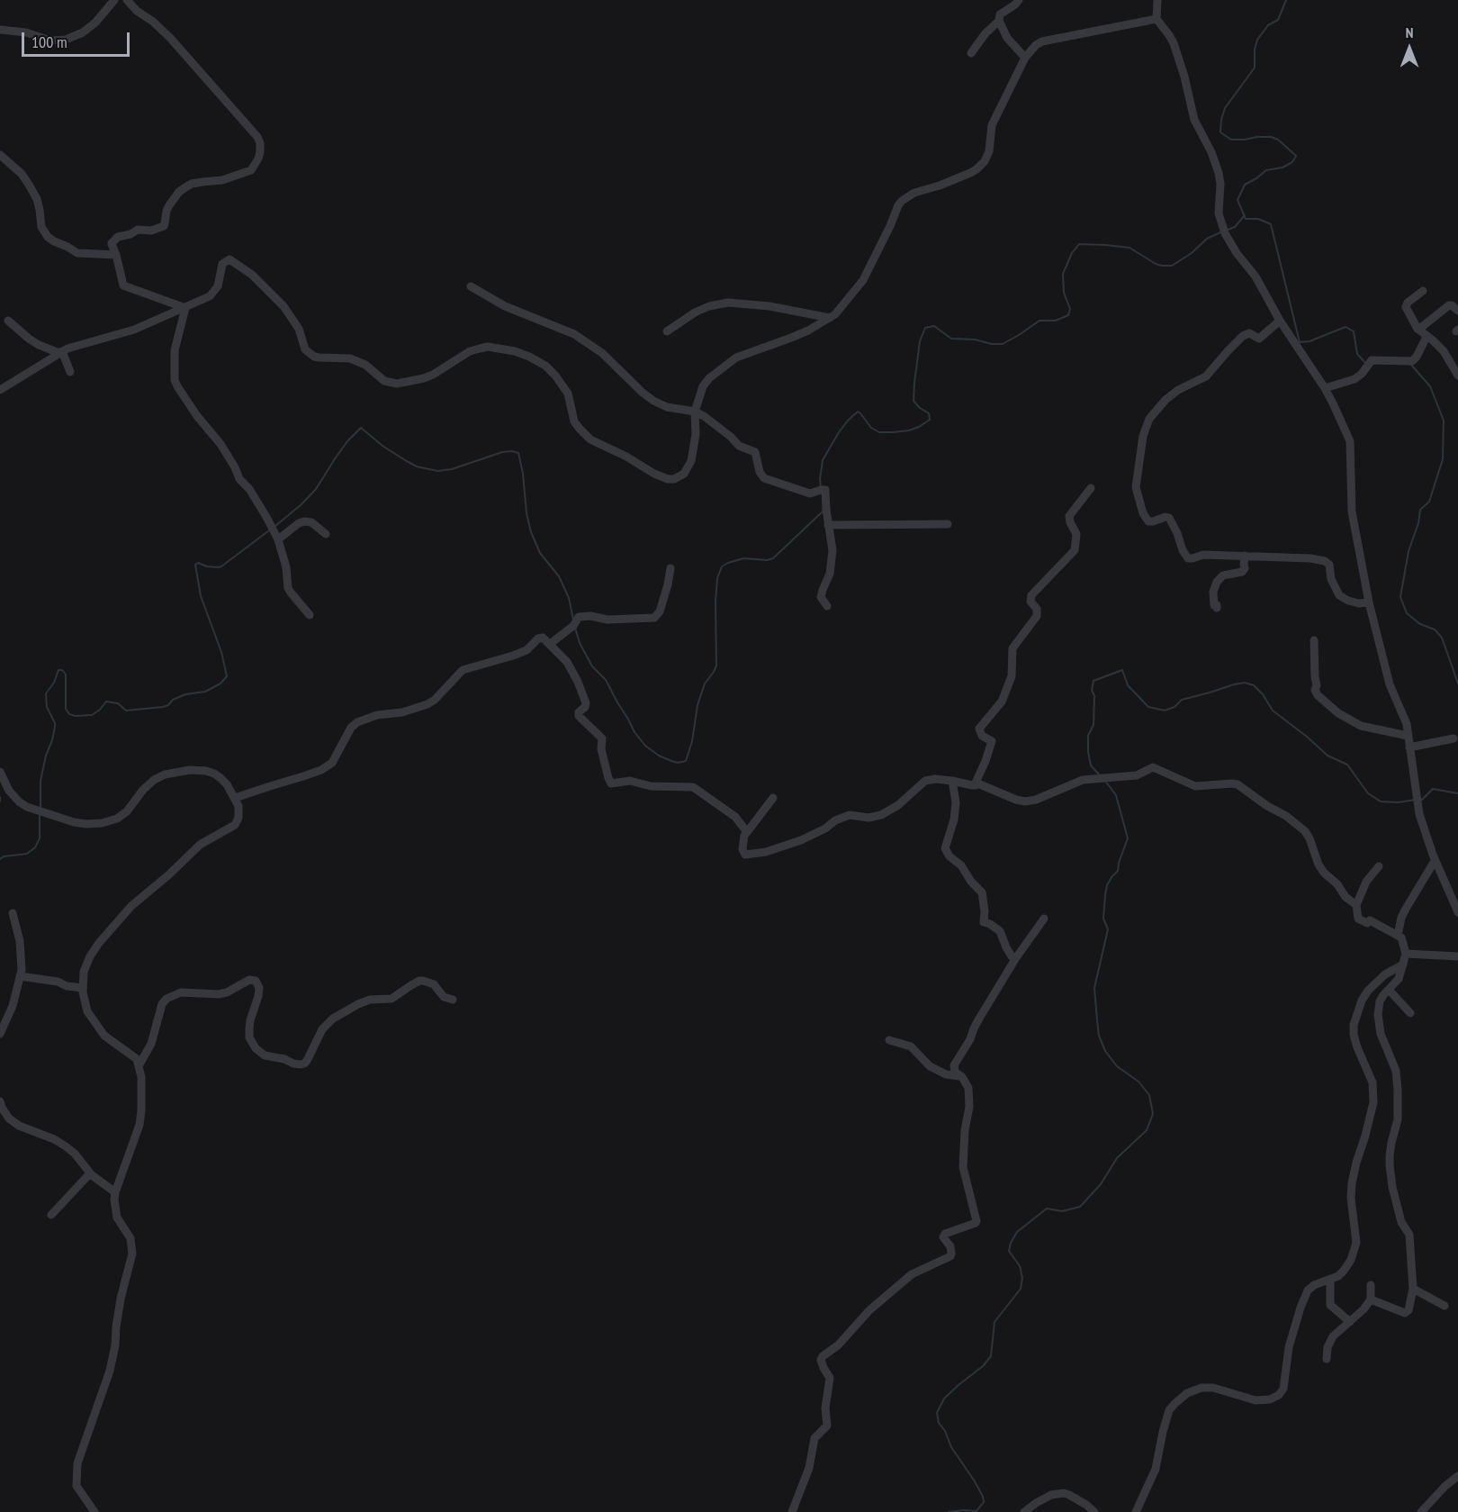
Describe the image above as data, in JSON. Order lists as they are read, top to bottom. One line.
{"scale_bar":"100 m","north":"top"}
